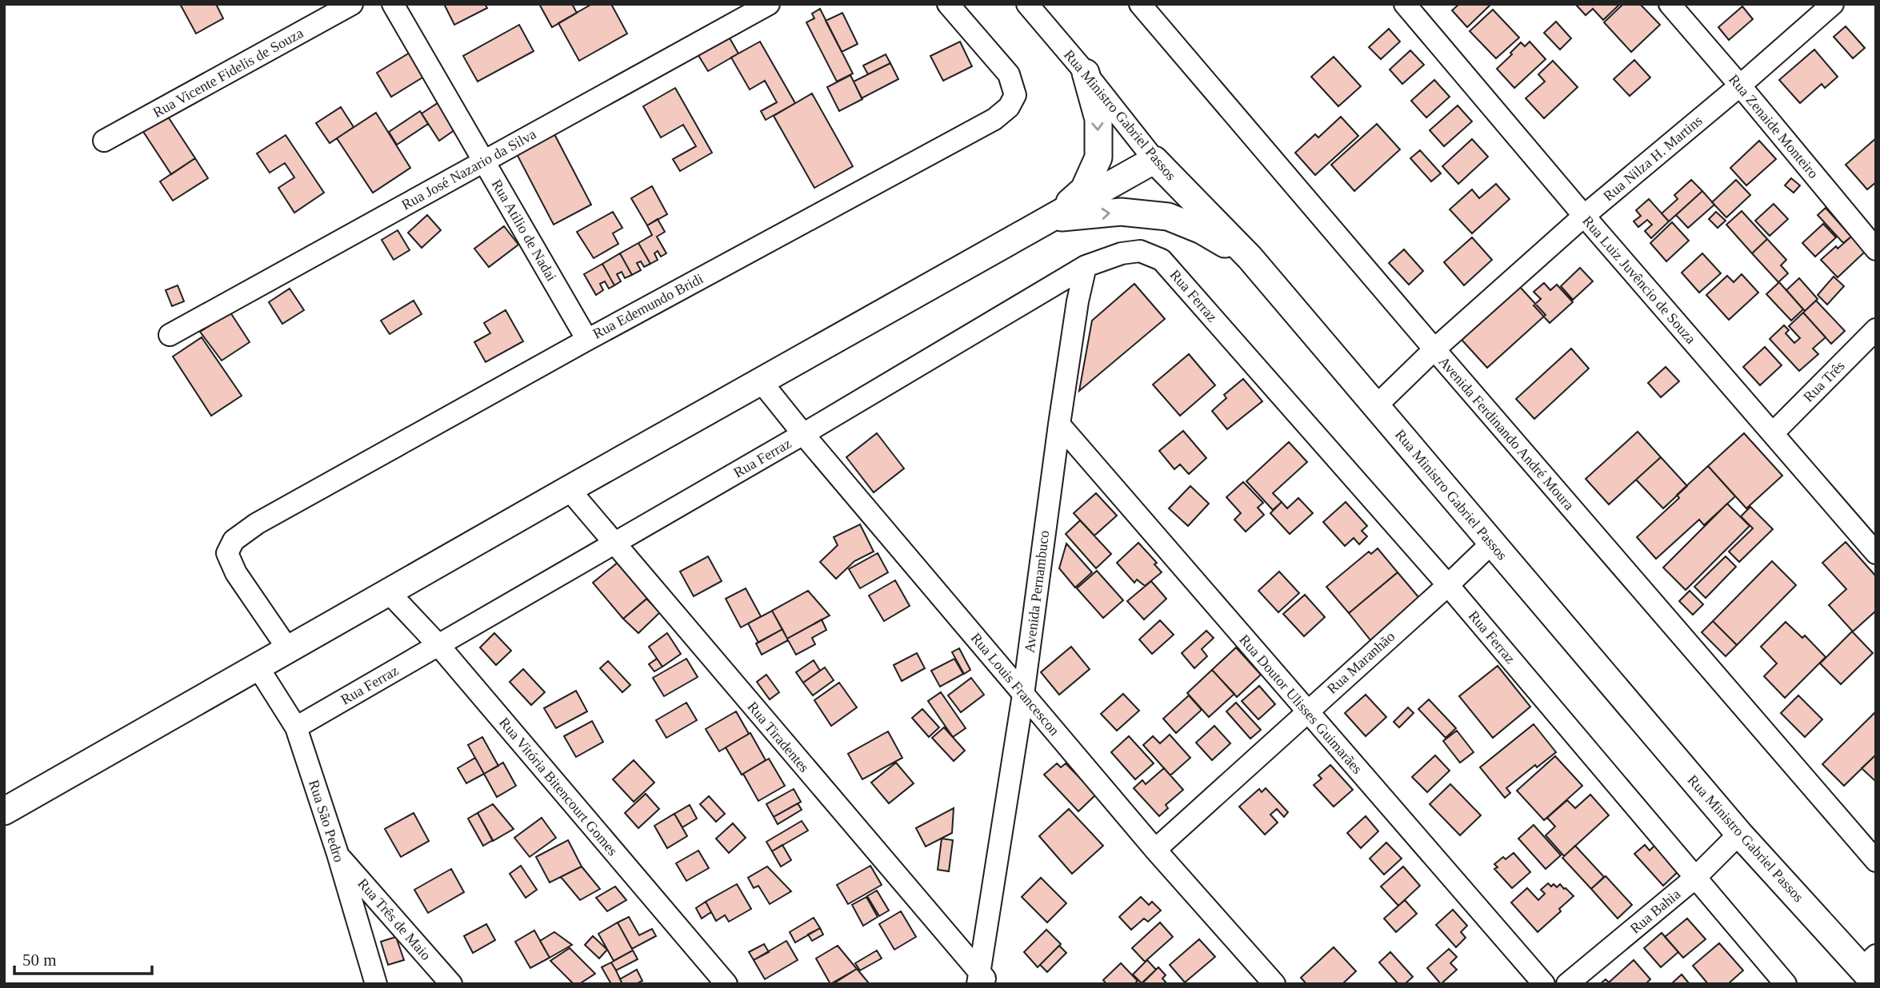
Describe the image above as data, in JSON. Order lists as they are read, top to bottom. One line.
{"streets":{"main road":["Rua Ministro Gabriel Passos"],"street":["Rua Vicente Fidelis de Souza","Rua Zenaide Monteiro","Rua Nilza H. Martins","Rua José Nazario da Silva","Rua Atilio de Nadai","Rua Luiz Juvêncio de Souza","Rua Ferraz","Rua Edemundo Bridi","Rua Três","Avenida Ferdinando André Moura","Avenida Pernambuco","Rua Maranhão","Rua Louis Francescon","Rua Doutor Ulisses Guimarães","Rua Tiradentes","Rua Vitória Bitencourt Gomes","Rua São Pedro","Rua Bahia","Rua Três de Maio"]},"crossings":[["Rua Ministro Gabriel Passos","Rua Nilza H. Martins"],["Rua Ministro Gabriel Passos","Rua Maranhão"],["Rua Ministro Gabriel Passos","Rua Bahia"],["Rua Zenaide Monteiro","Rua Nilza H. Martins"],["Rua Nilza H. Martins","Rua Luiz Juvêncio de Souza"],["Rua Nilza H. Martins","Avenida Ferdinando André Moura"],["Rua José Nazario da Silva","Rua Atilio de Nadai"],["Rua Atilio de Nadai","Rua Edemundo Bridi"],["Rua Luiz Juvêncio de Souza","Rua Três"],["Rua Ferraz","Avenida Pernambuco"],["Rua Ferraz","Rua Maranhão"],["Rua Ferraz","Rua Louis Francescon"],["Rua Ferraz","Rua Tiradentes"],["Rua Ferraz","Rua Vitória Bitencourt Gomes"],["Rua Ferraz","Rua São Pedro"],["Rua Ferraz","Rua Bahia"],["Avenida Pernambuco","Rua Louis Francescon"],["Avenida Pernambuco","Rua Doutor Ulisses Guimarães"],["Avenida Pernambuco","Rua Tiradentes"],["Rua Maranhão","Rua Louis Francescon"],["Rua Maranhão","Rua Doutor Ulisses Guimarães"],["Rua São Pedro","Rua Três de Maio"]],"scale_bar":"50 m"}
